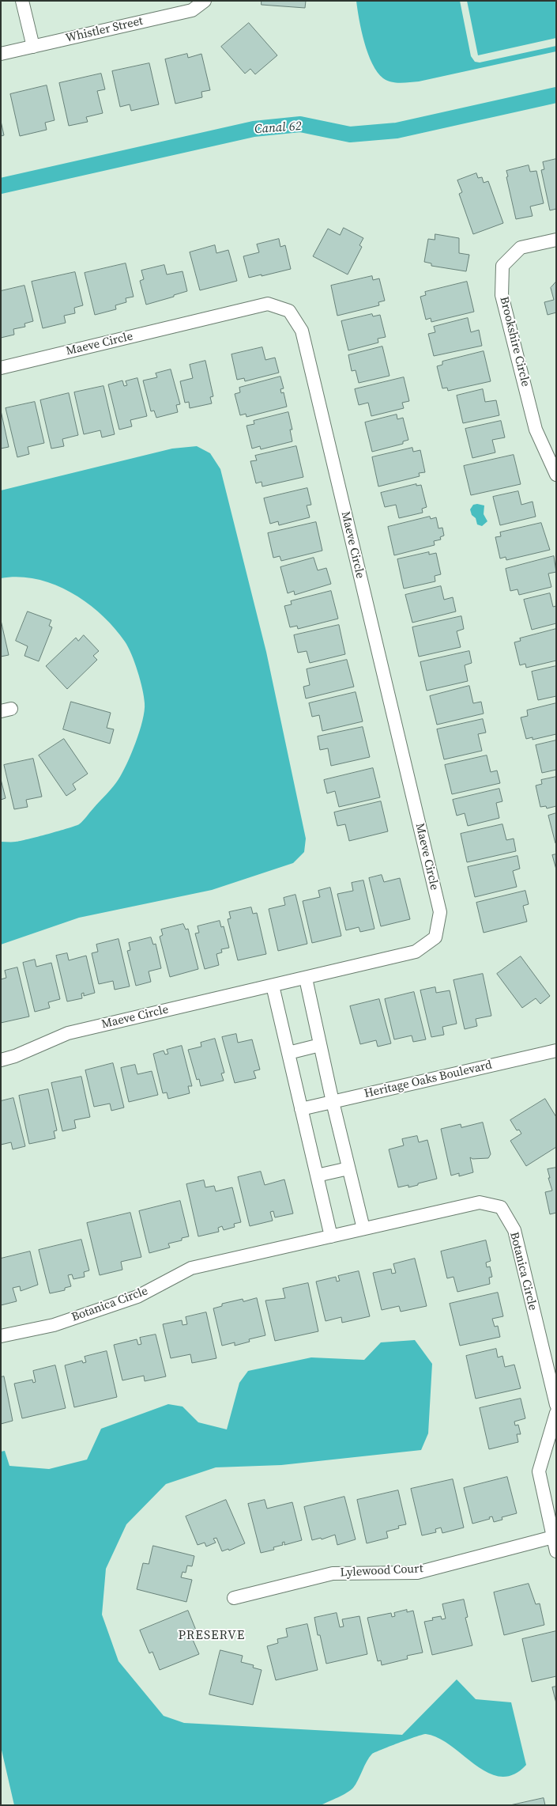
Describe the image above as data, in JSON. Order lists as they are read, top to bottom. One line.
{"streets":{"street":["Whistler Street","Brookshire Circle","Maeve Circle","Heritage Oaks Boulevard","Botanica Circle","Lylewood Court"]},"districts":["PRESERVE"],"water":["Canal 62"]}
